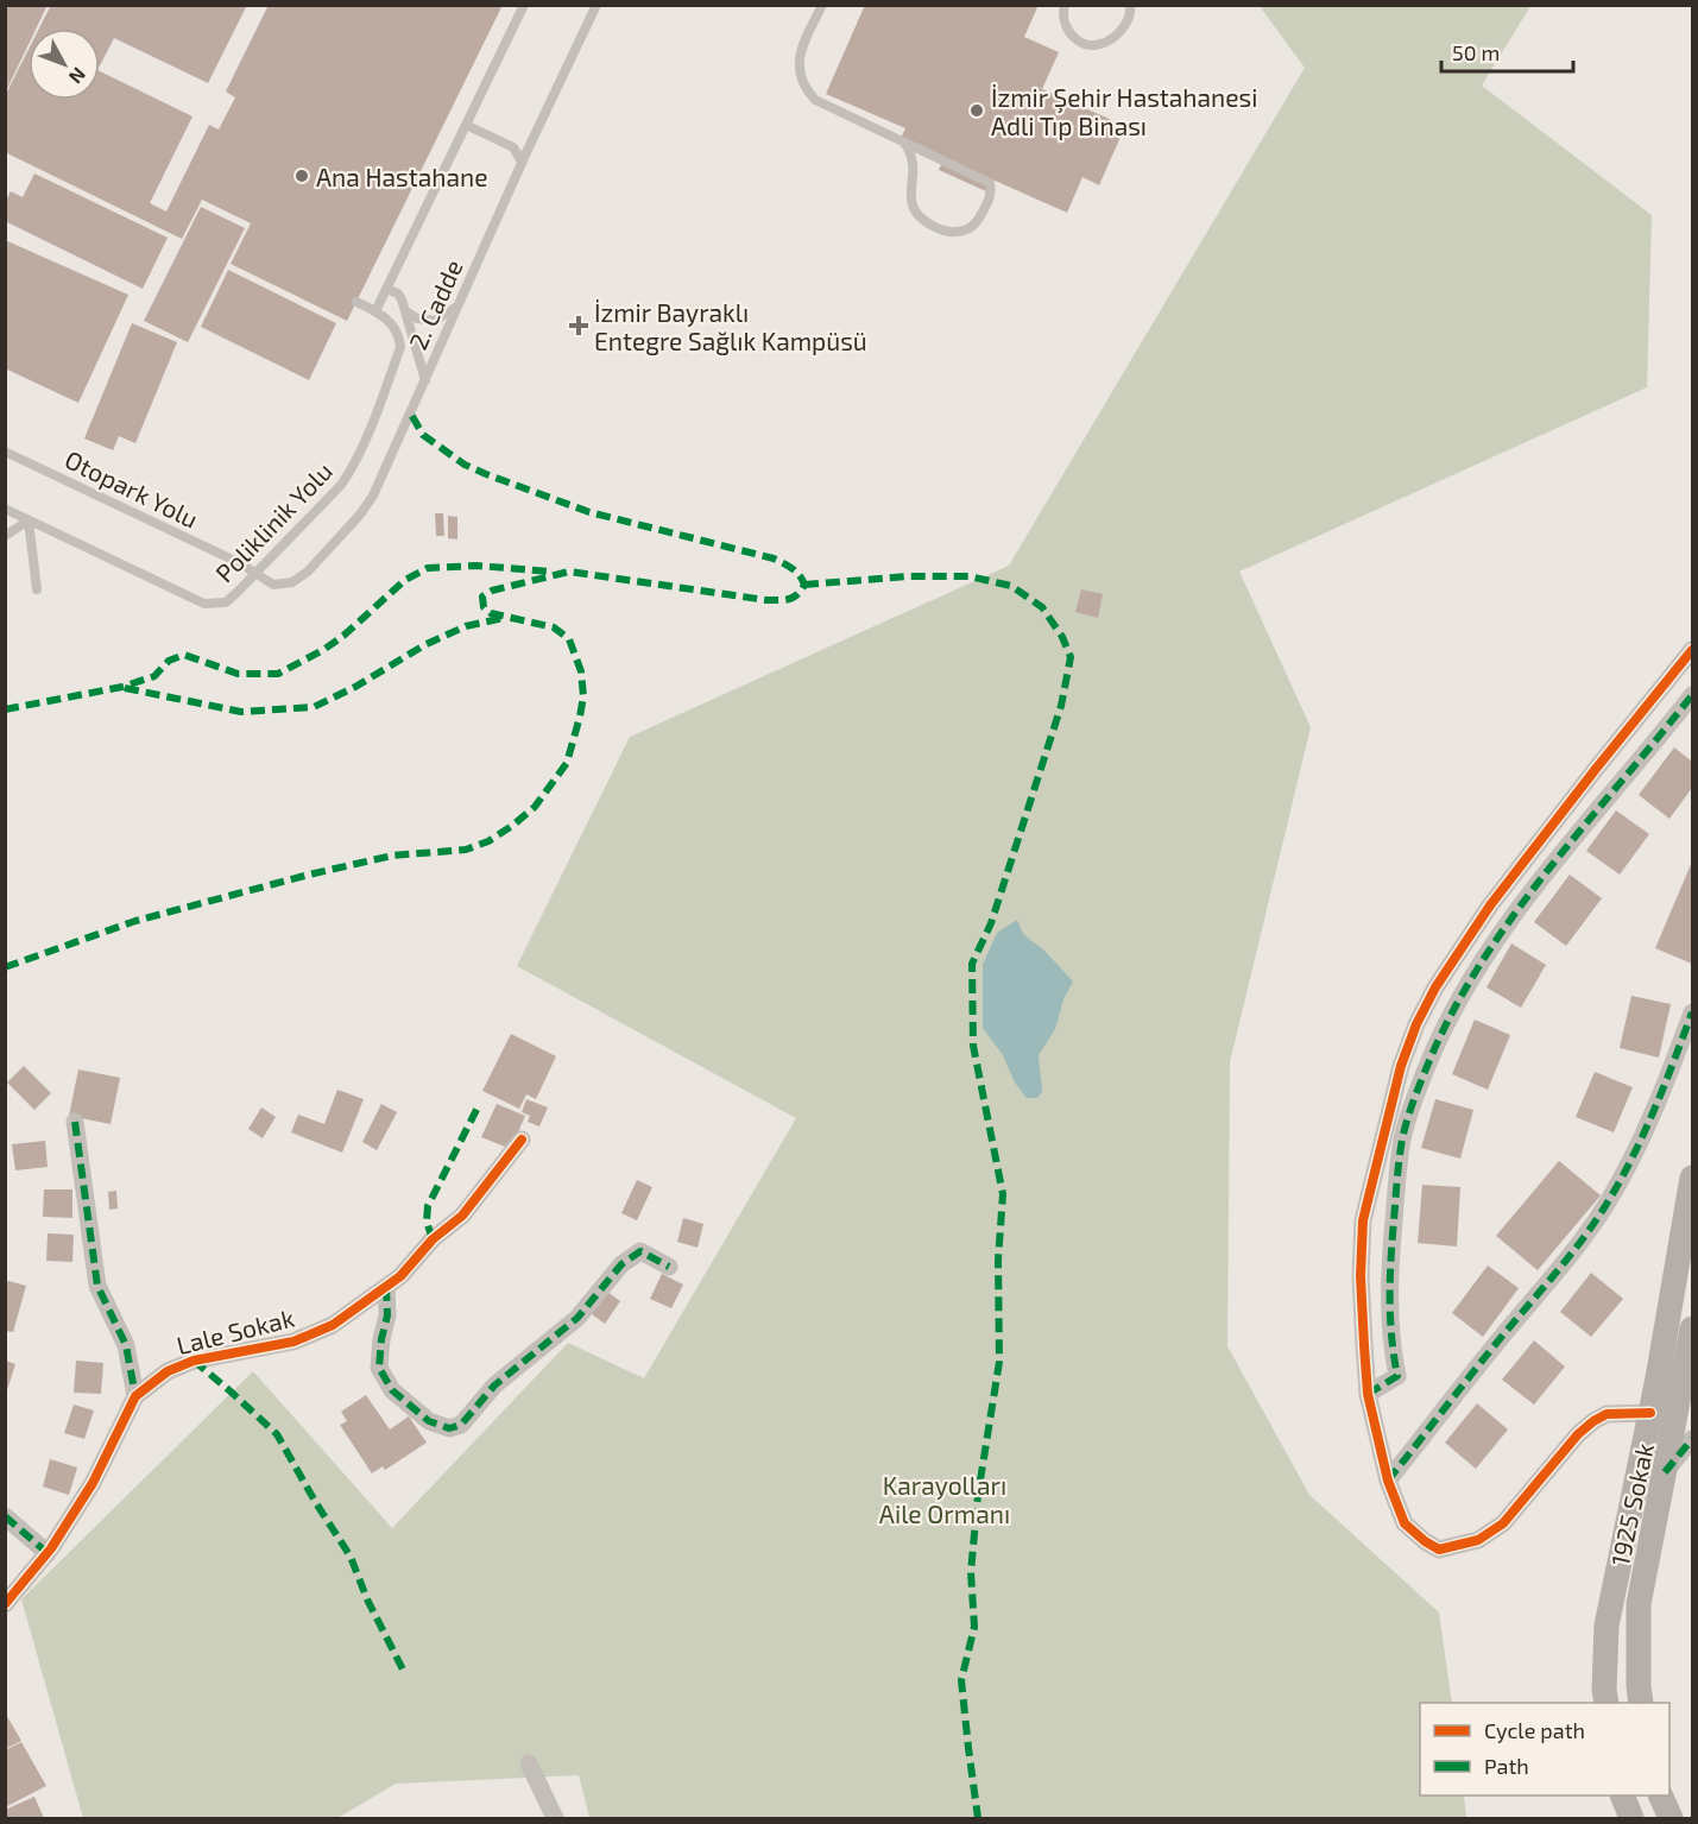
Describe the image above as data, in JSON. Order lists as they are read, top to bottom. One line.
{"streets":{"main road":["1925 Sokak"],"street":["Lale Sokak"],"lane":["2. Cadde","Otopark Yolu","Poliklinik Yolu"]},"crossings":[["2. Cadde","Otopark Yolu"],["2. Cadde","Poliklinik Yolu"]],"parks":["Karayolları Aile Ormanı"],"places":{"other":["İzmir Şehir Hastahanesi Adli Tıp Binası","Ana Hastahane"],"health":["İzmir Bayraklı Entegre Sağlık Kampüsü"]},"legend":["Cycle path","Path"],"scale_bar":"50 m","north":"bottom right"}
